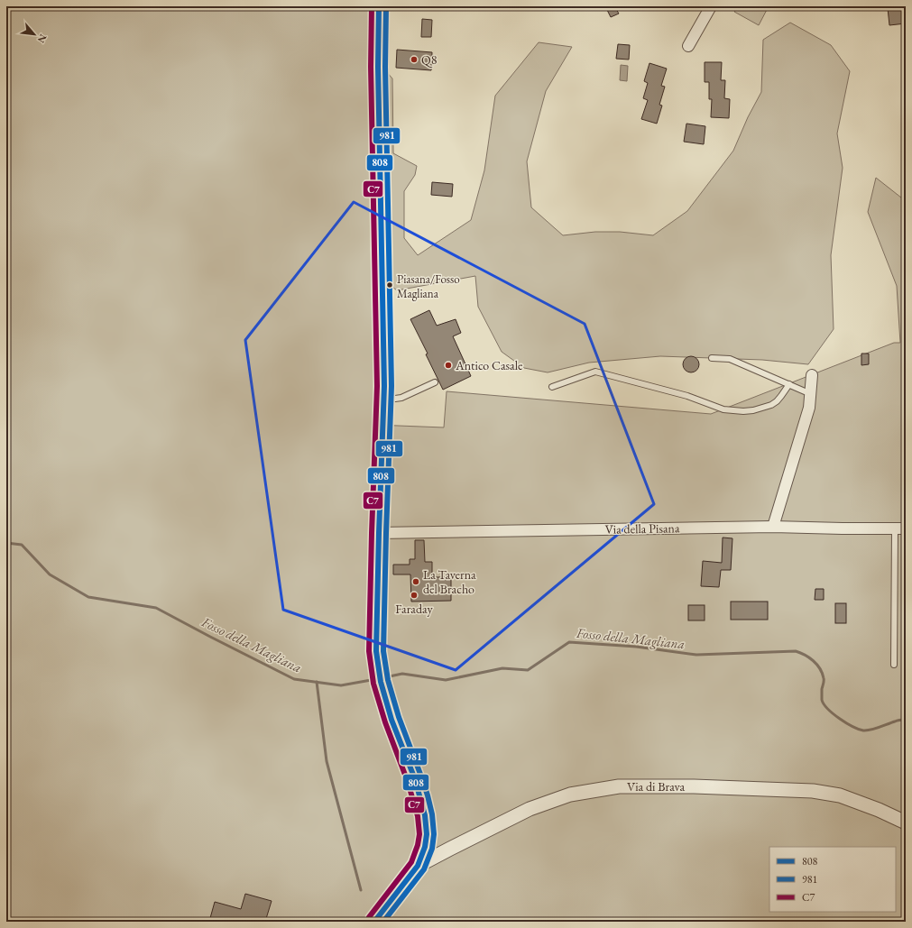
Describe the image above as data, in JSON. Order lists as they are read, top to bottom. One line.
{"streets":{"street":["Via della Pisana","Via di Brava"]},"water":["Fosso della Magliana"],"places":["Q8","Piasana/Fosso Magliana","Antico Casale","La Taverna del Bracho","Faraday"],"lines":["transit line 808","transit line 981","transit line C7"],"legend":["808","981","C7"],"north":"bottom right"}
